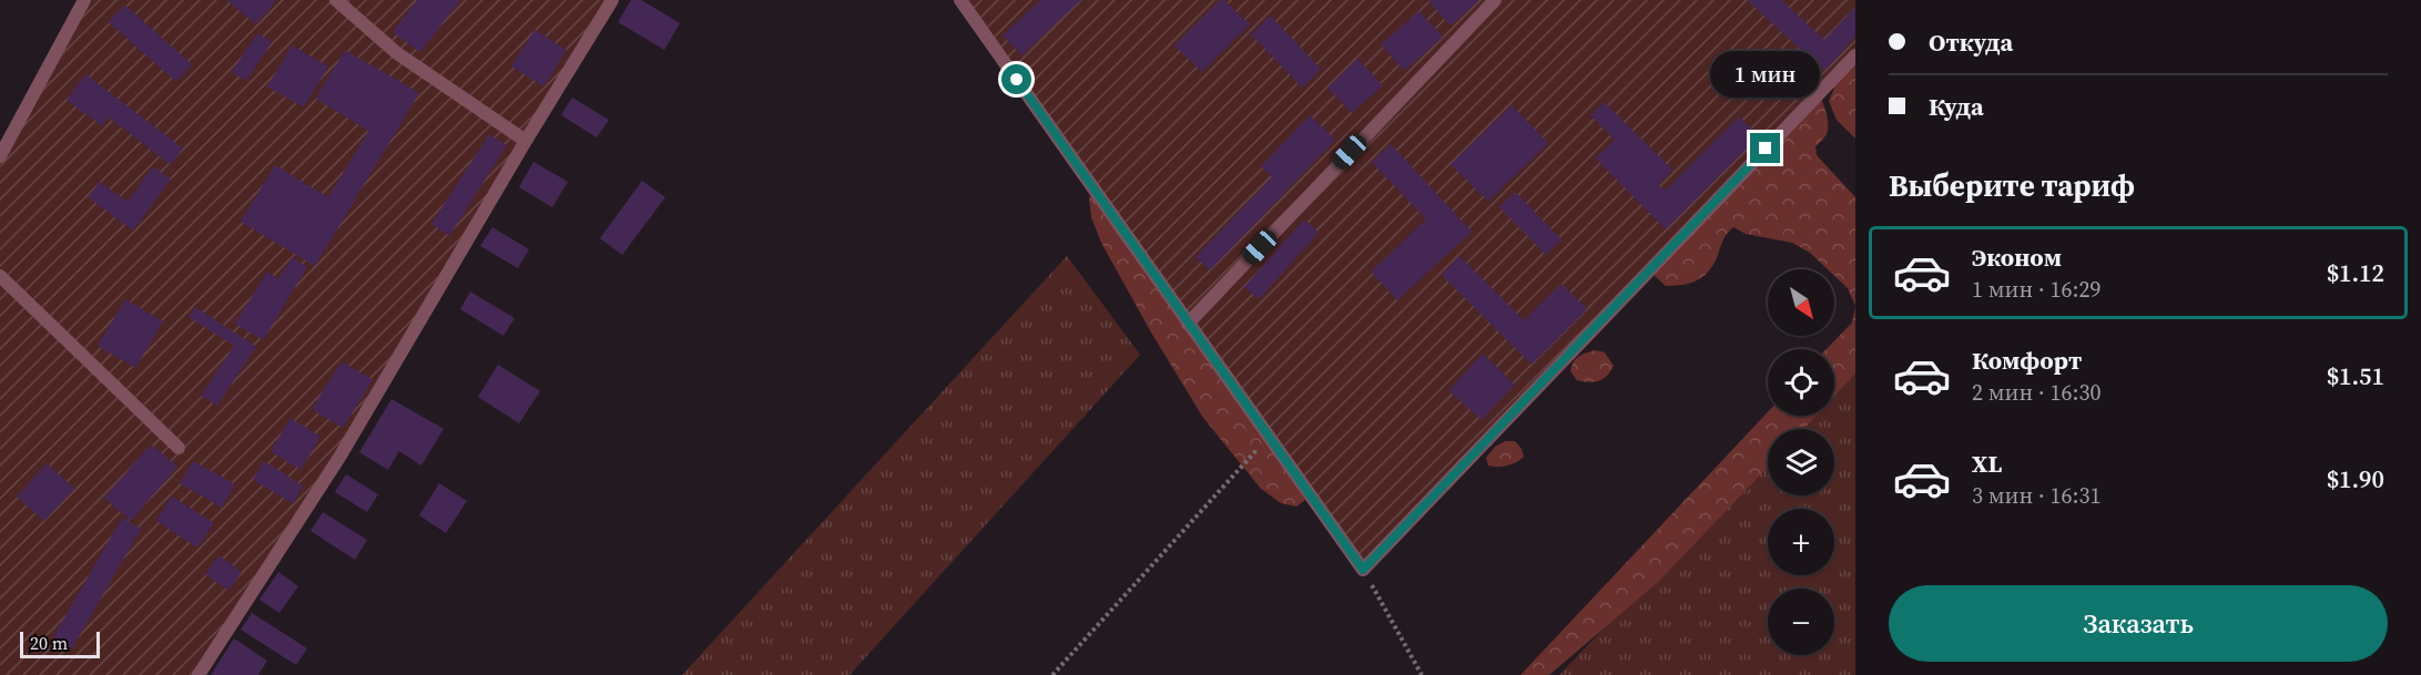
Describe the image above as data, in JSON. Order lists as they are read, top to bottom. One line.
{"scale_bar":"20 m","north":"bottom right","page":{"banner":["Откуда","Куда"],"bubble":"1 мин","heading":"Выберите тариф","list":[{"name":"Эконом","note":"1 мин · 16:29","value":"$1.12"},{"name":"Комфорт","note":"2 мин · 16:30","value":"$1.51"},{"name":"XL","note":"3 мин · 16:31","value":"$1.90"}],"map_buttons":["+","−"],"buttons":"Заказать","scale":"20 m"}}
